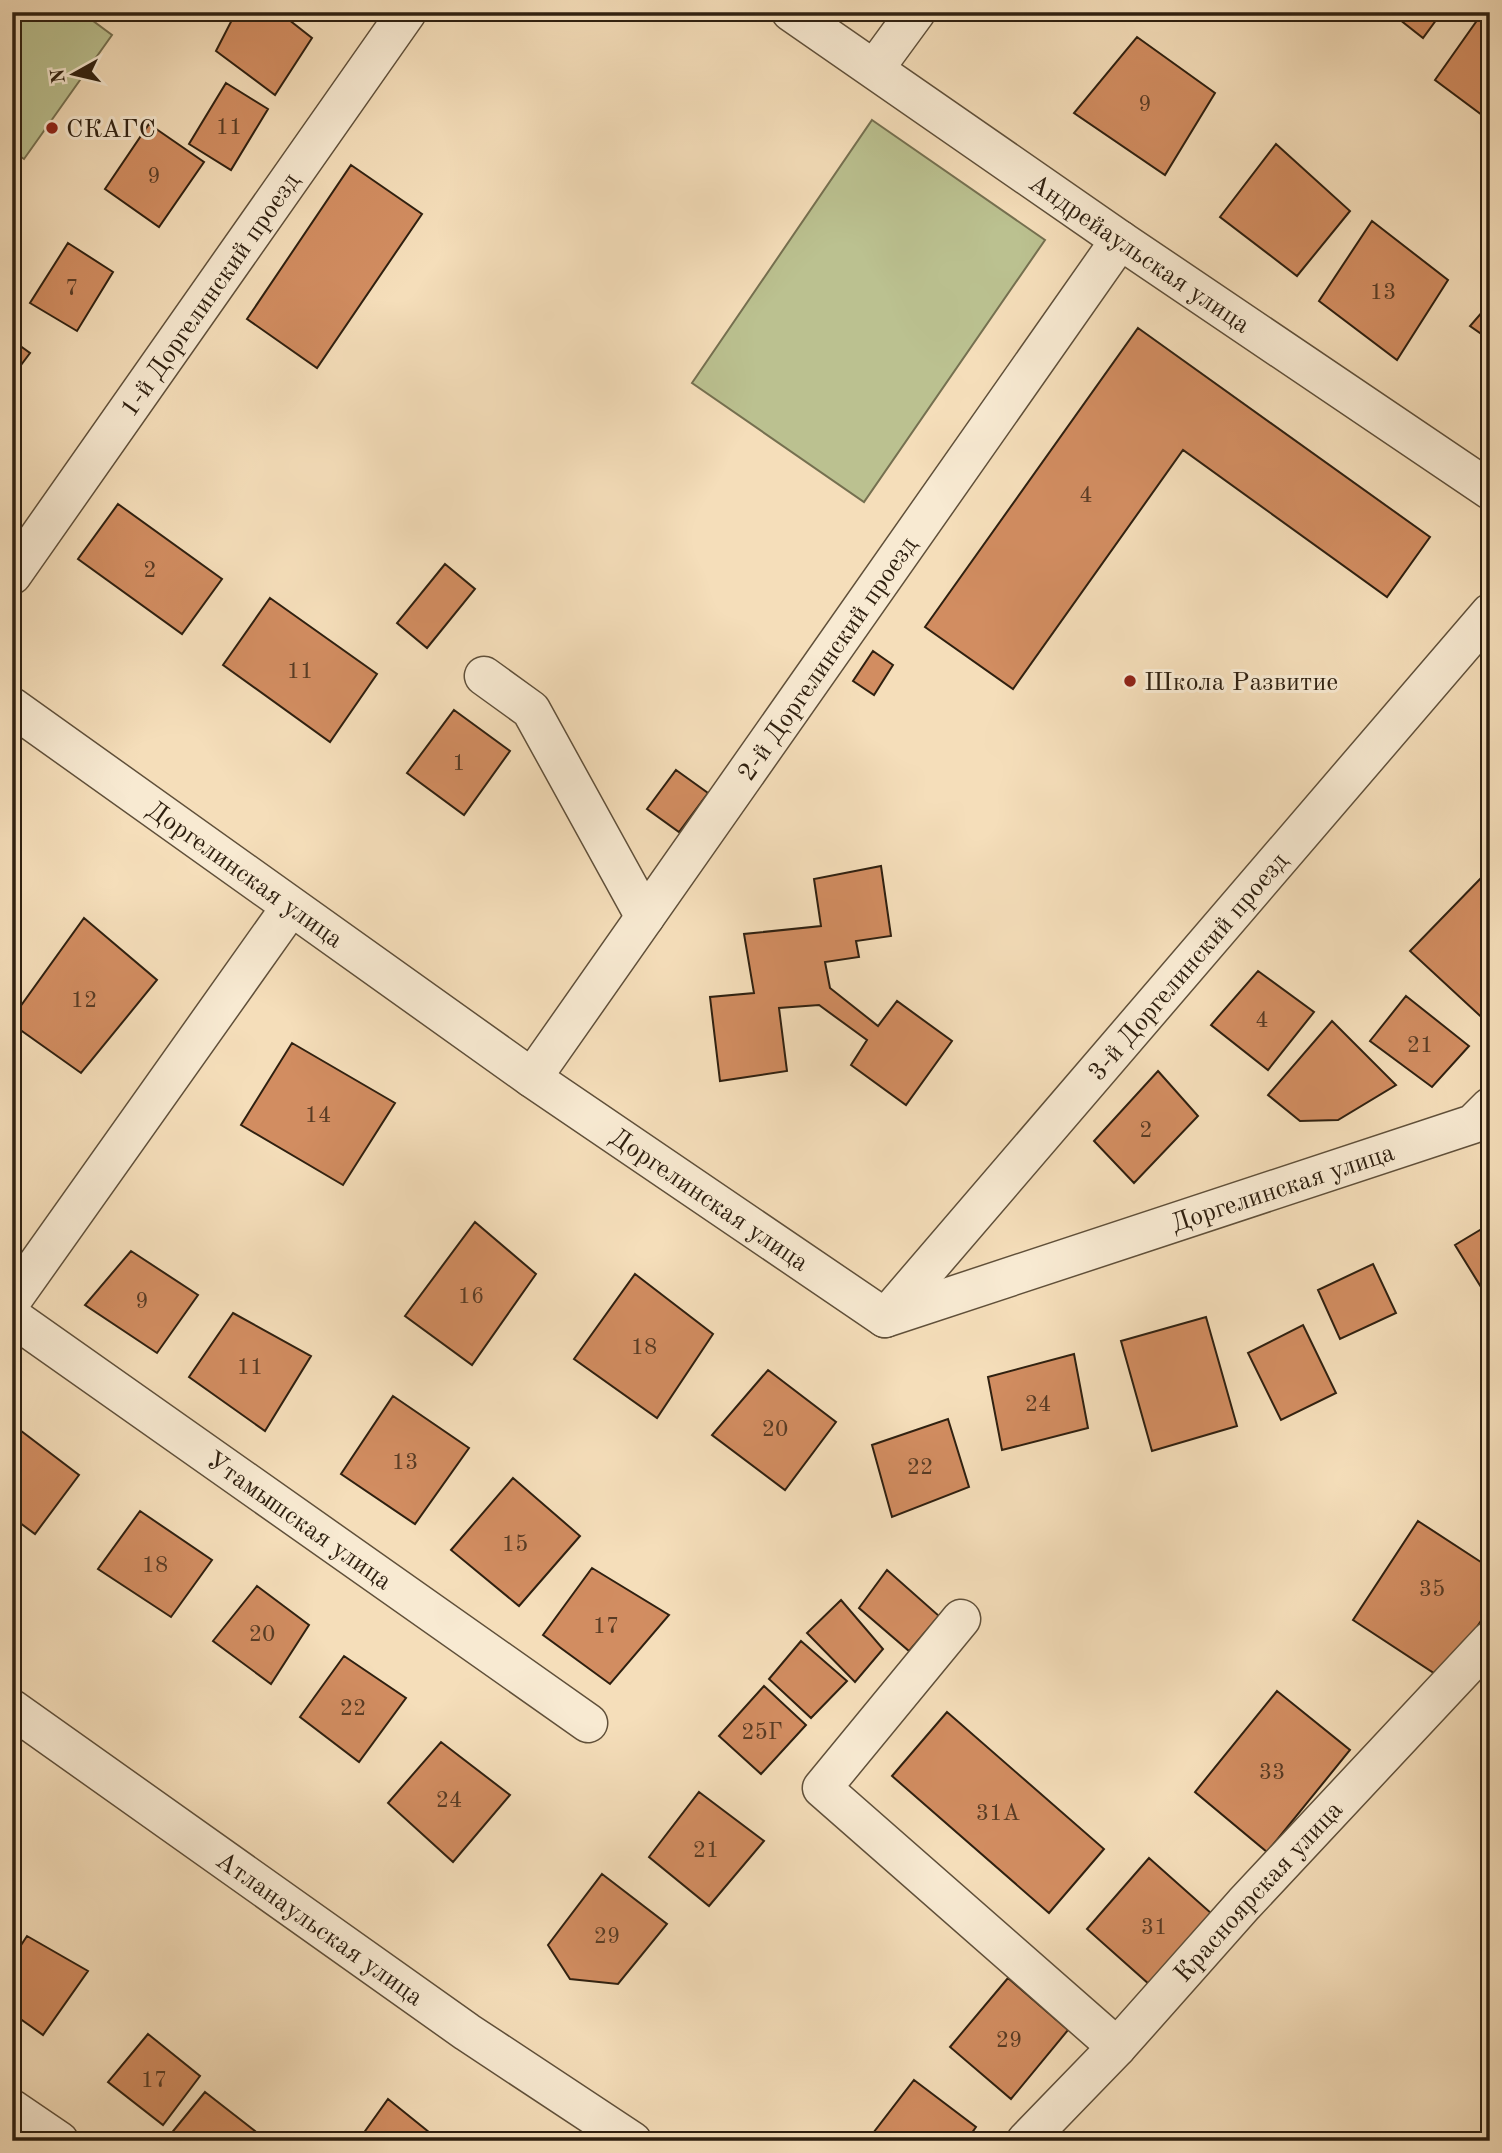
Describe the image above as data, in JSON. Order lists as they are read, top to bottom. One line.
{"streets":{"street":["Андрейаульская улица","1-й Доргелинский проезд","2-й Доргелинский проезд","Доргелинская улица","3-й Доргелинский проезд","Утамышская улица","Красноярская улица","Атланаульская улица"]},"crossings":[["Андрейаульская улица","2-й Доргелинский проезд"],["2-й Доргелинский проезд","Доргелинская улица"],["Доргелинская улица","3-й Доргелинский проезд"]],"places":["СКАГС","Школа Развитие"],"house_numbers":["9","11","9","7","13","4","2","11","1","12","4","21","14","2","16","9","18","11","24","20","13","22","15","18","35","17","20","22","25Г","33","24","31А","21","31","29","29","17"],"north":"left"}
